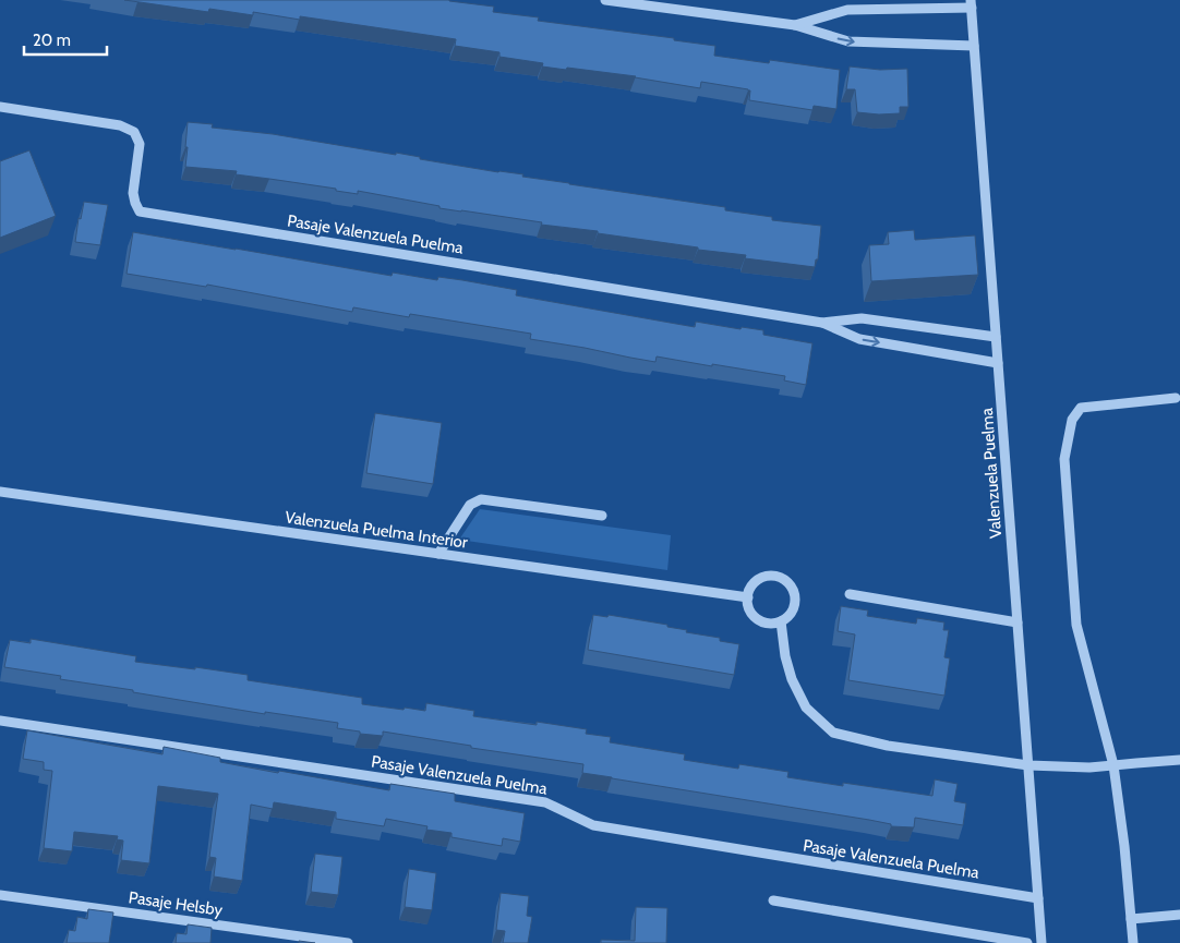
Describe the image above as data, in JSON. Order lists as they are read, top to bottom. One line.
{"streets":{"street":["Pasaje Valenzuela Puelma","Valenzuela Puelma","Valenzuela Puelma Interior","Pasaje Helsby"]},"crossings":[["Pasaje Valenzuela Puelma","Valenzuela Puelma"]],"scale_bar":"20 m"}
